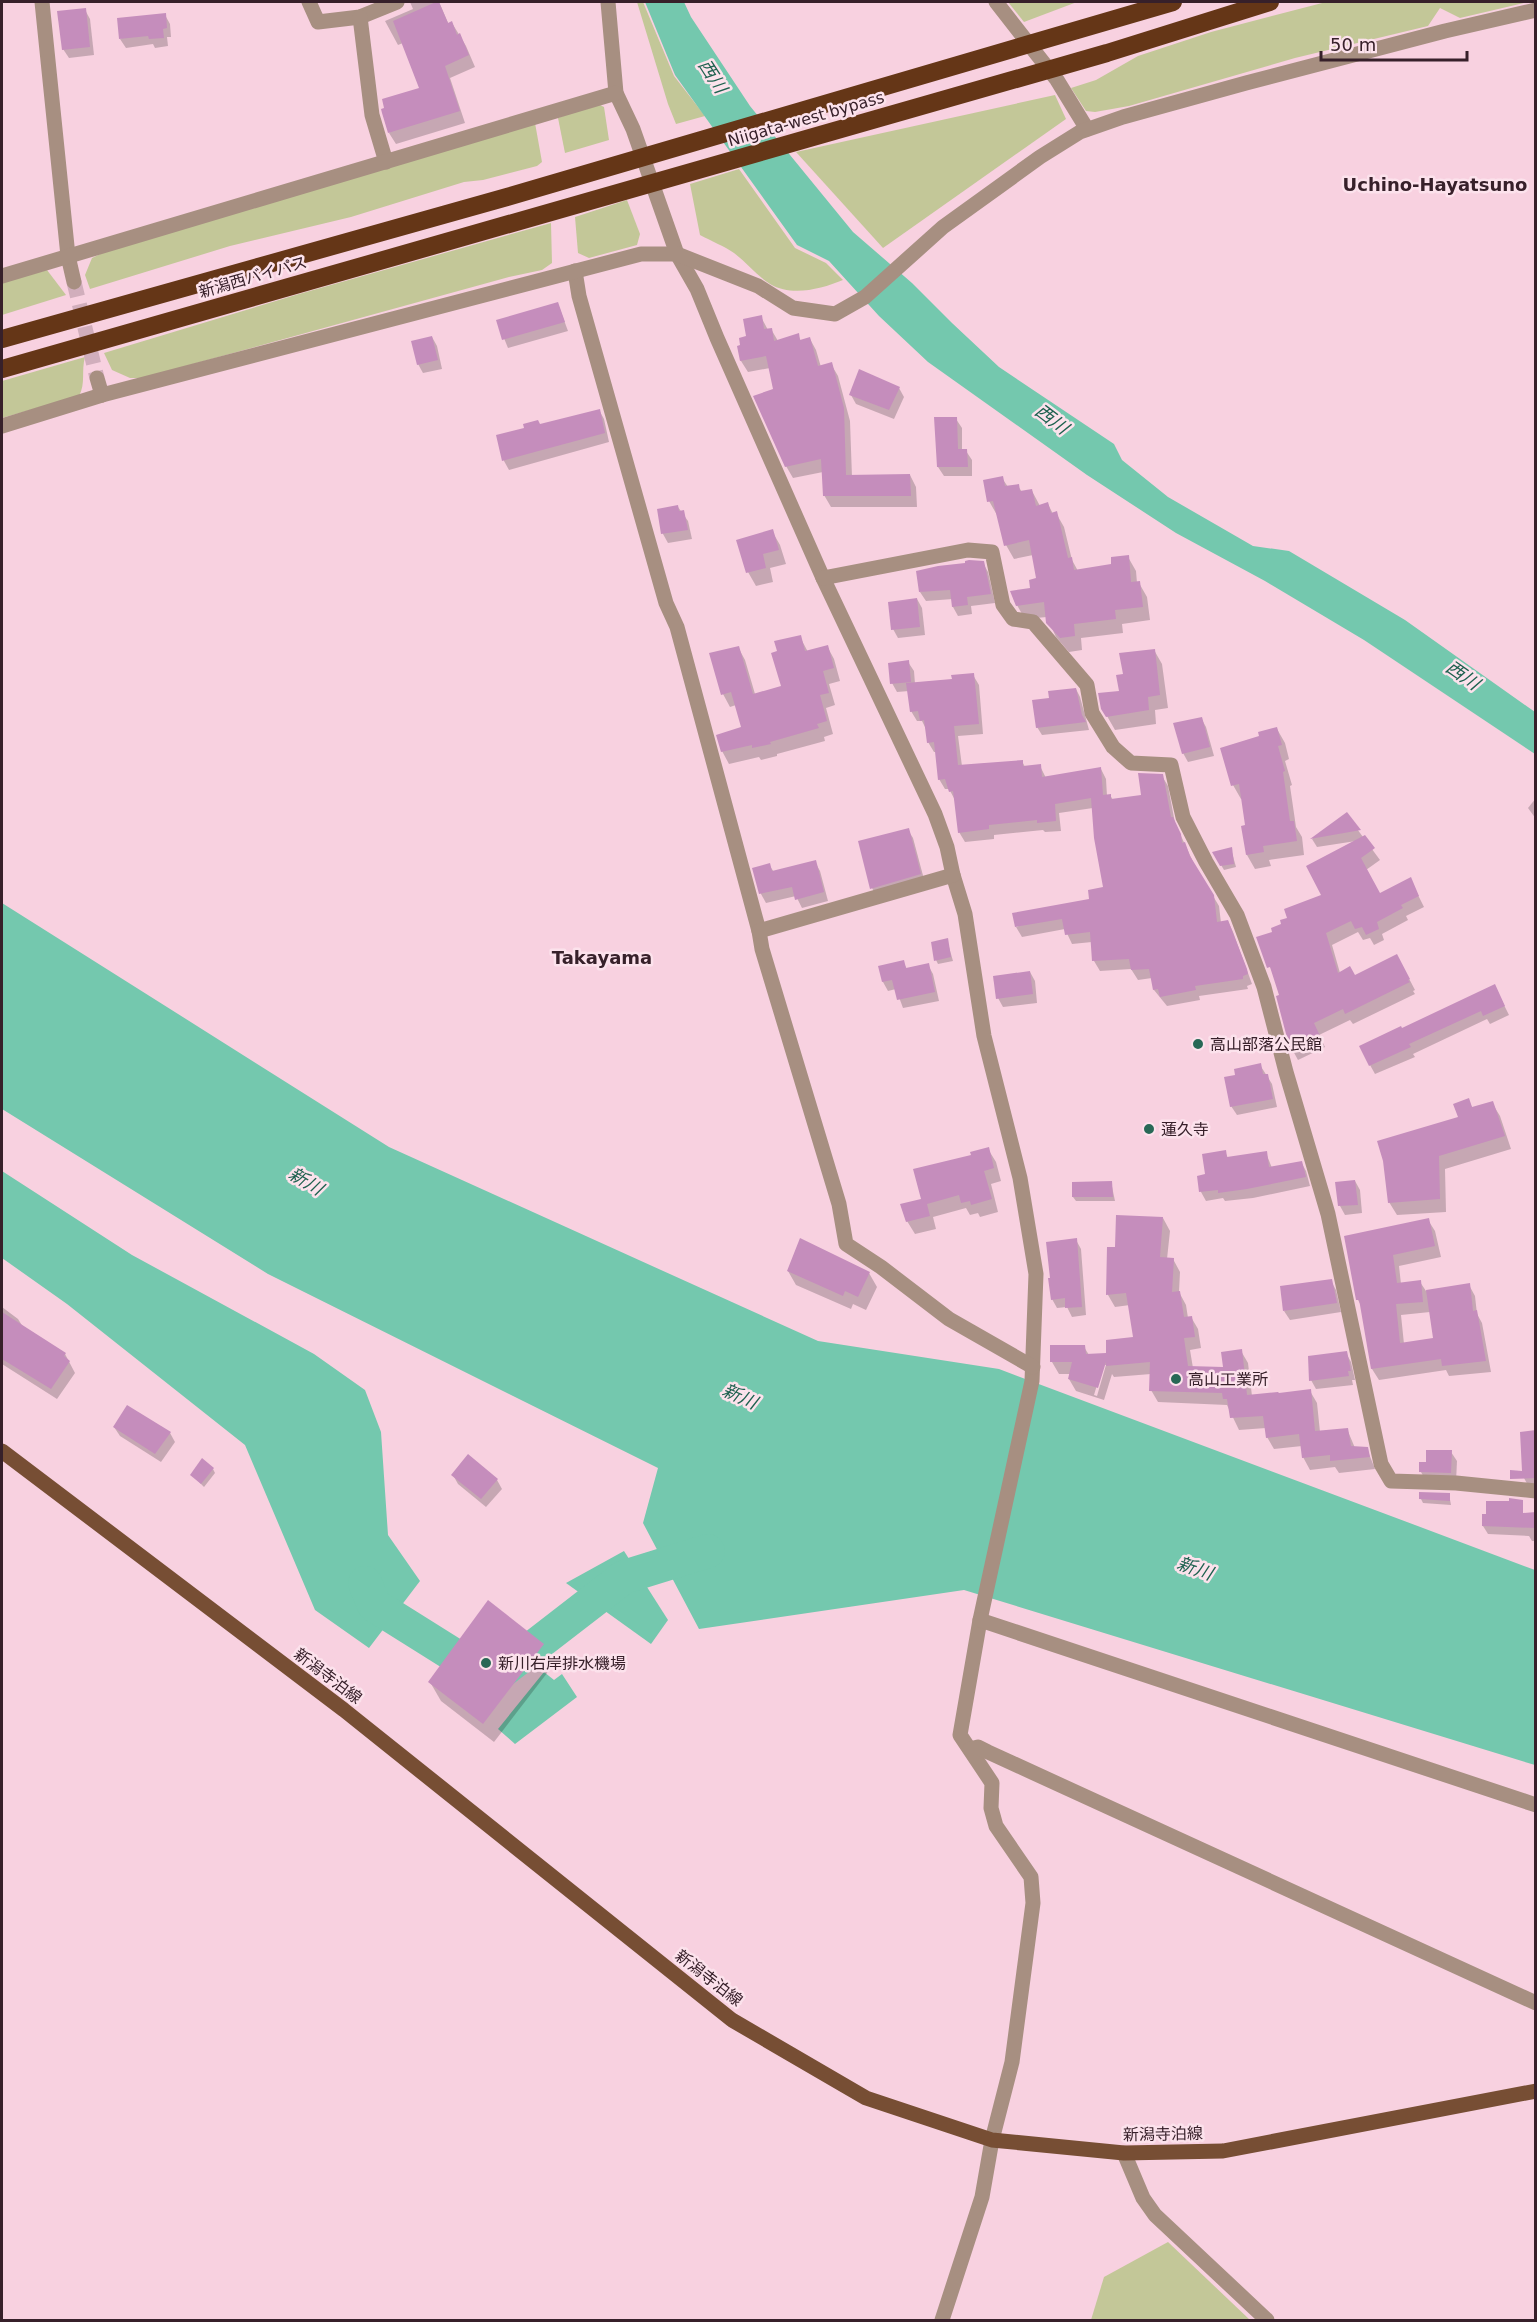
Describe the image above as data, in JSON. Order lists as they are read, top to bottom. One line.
{"streets":{"highway":["Niigata-west bypass","新潟西バイパス"],"main road":["新潟寺泊線"]},"crossings":[["Niigata-west bypass","新潟西バイパス"]],"districts":["Uchino-Hayatsuno","Takayama"],"water":["西川","新川"],"places":["高山部落公民館","蓮久寺","高山工業所","新川右岸排水機場"],"scale_bar":"50 m"}
